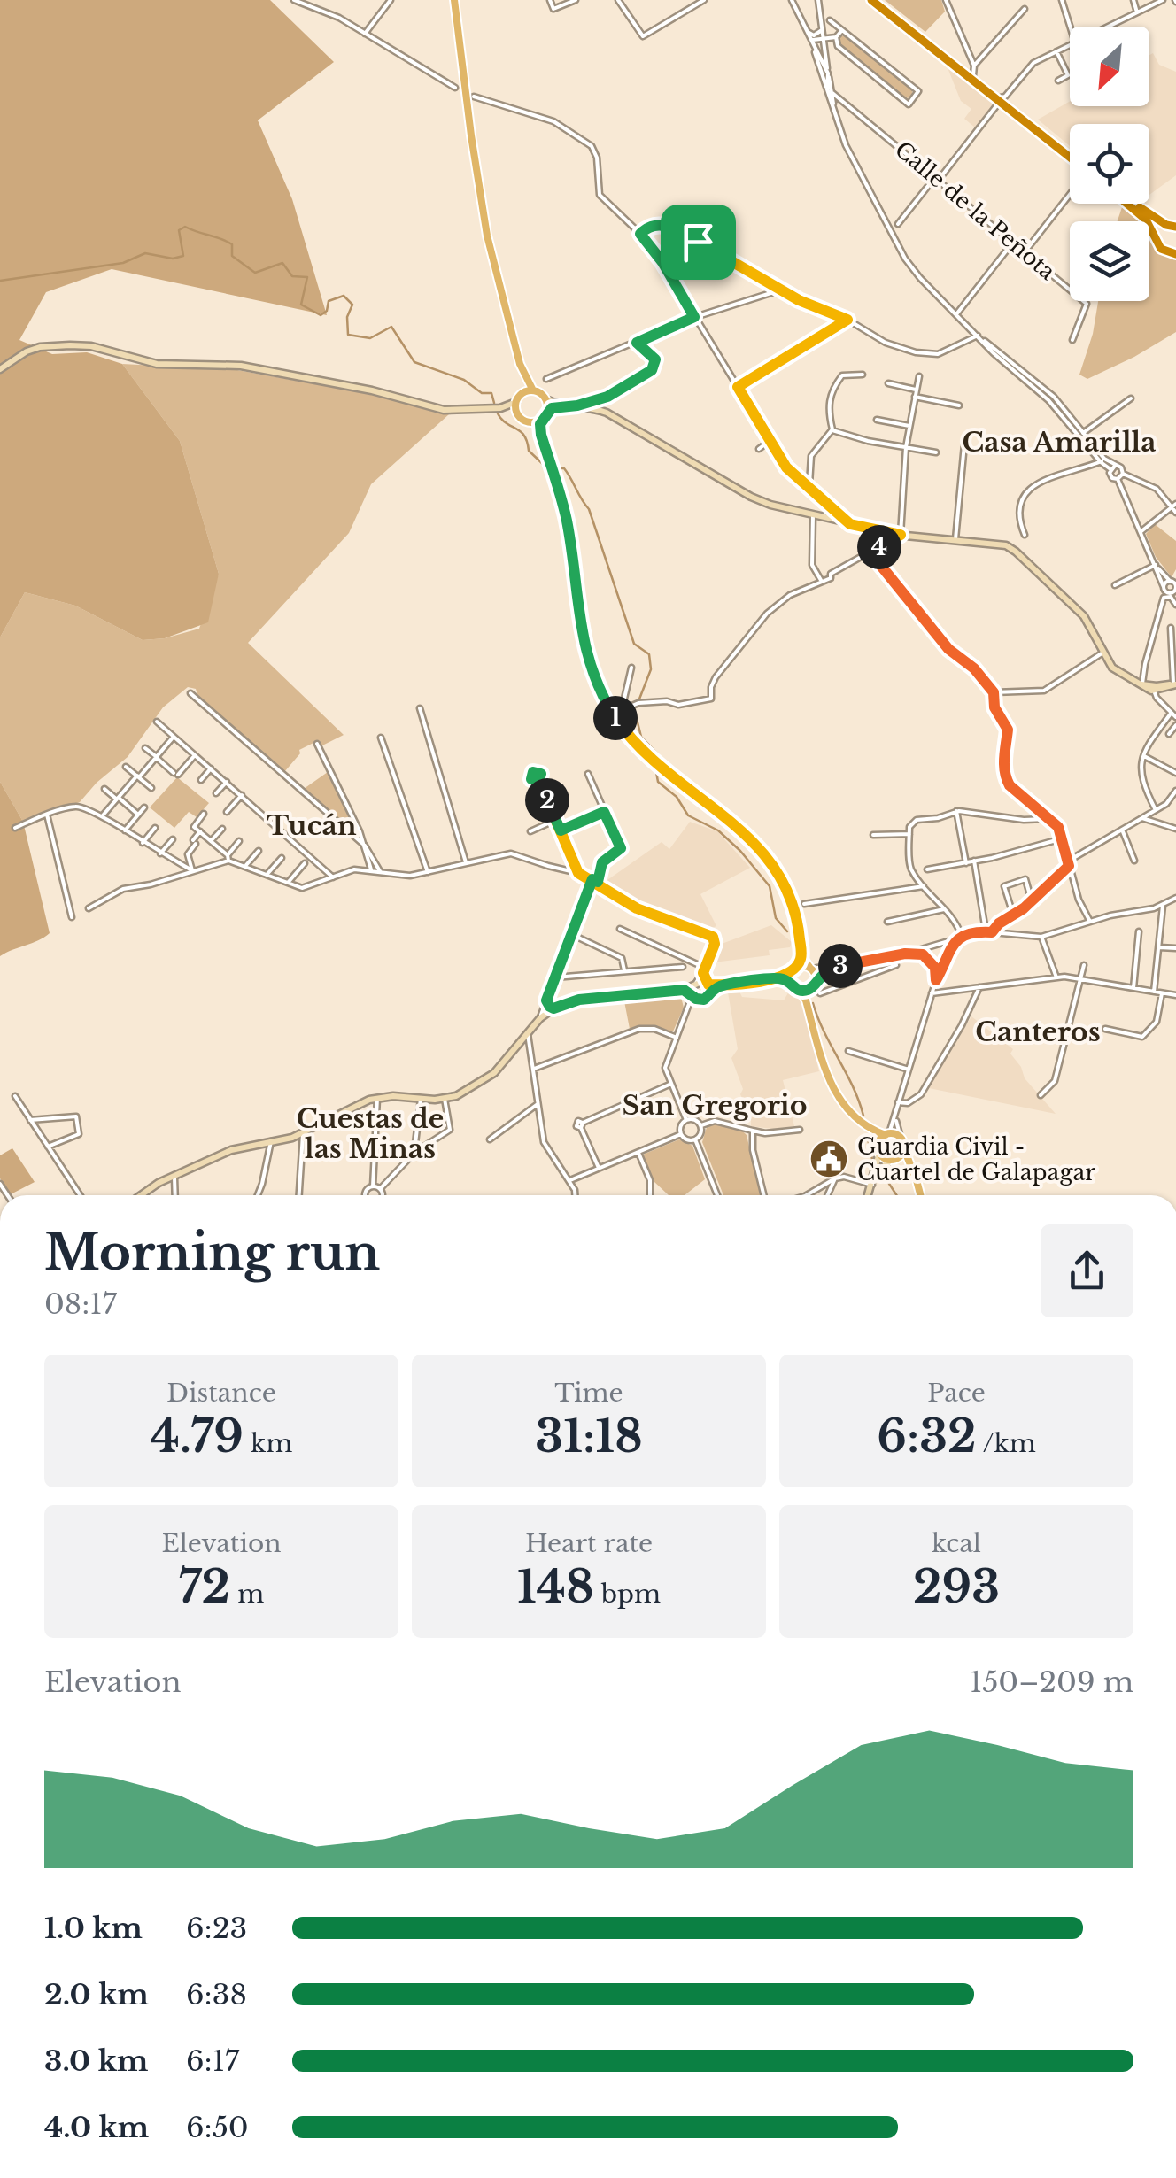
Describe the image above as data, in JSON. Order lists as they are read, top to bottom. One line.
{"streets":{"street":["Calle de la Peñota"]},"districts":["Casa Amarilla","Tucán","Canteros","San Gregorio","Cuestas de las Minas"],"places":{"public building":["Guardia Civil - Cuartel de Galapagar"]},"north":"bottom left","page":{"pins":["4","1","2","3"],"heading":["Morning run","08:17"],"stats":[["Distance","4.79 km"],["Time","31:18"],["Pace","6:32 /km"],["Elevation","72 m"],["Heart rate","148 bpm"],["kcal","293"]],"chart":["Elevation","150–209 m"],"list":[{"name":"1.0 km","note":"6:23"},{"name":"2.0 km","note":"6:38"},{"name":"3.0 km","note":"6:17"},{"name":"4.0 km","note":"6:50"}]}}
